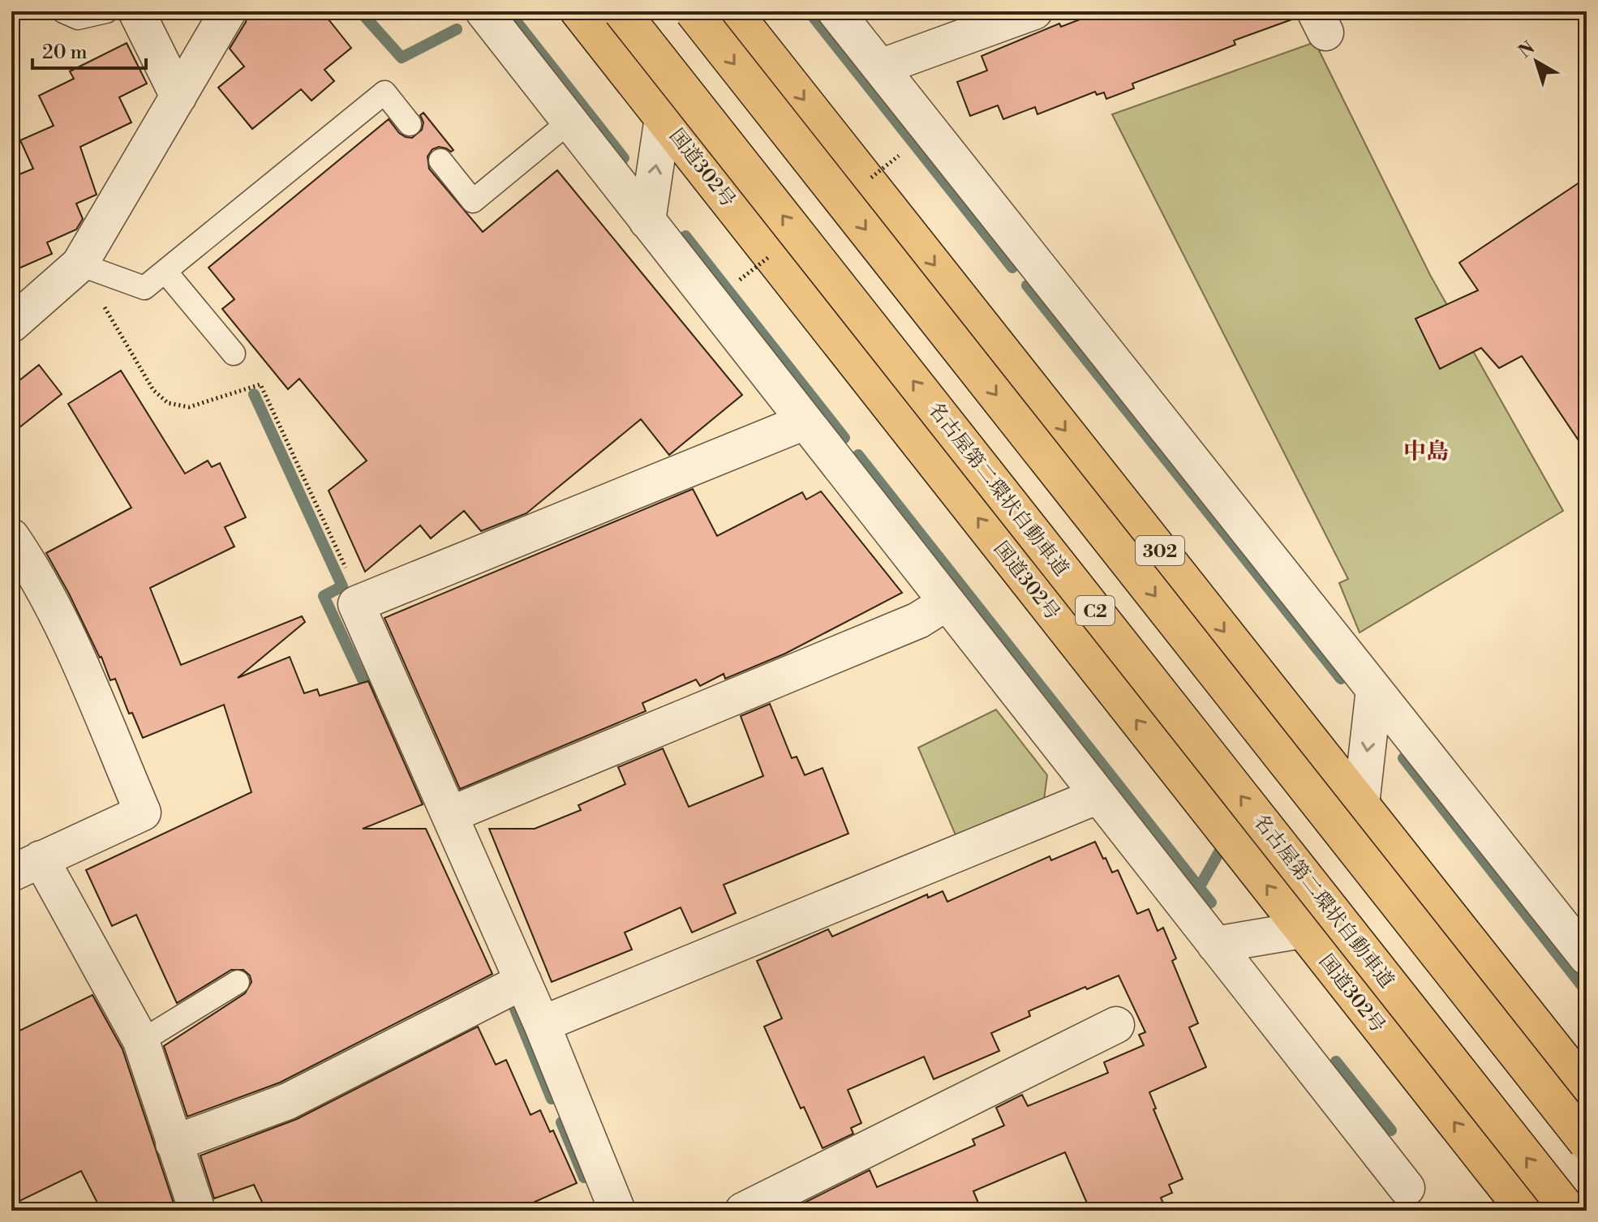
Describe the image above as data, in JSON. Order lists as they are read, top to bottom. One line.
{"streets":{"highway":["国道302号","名古屋第二環状自動車道","302","C2"]},"districts":["中島"],"scale_bar":"20 m","north":"top left"}
